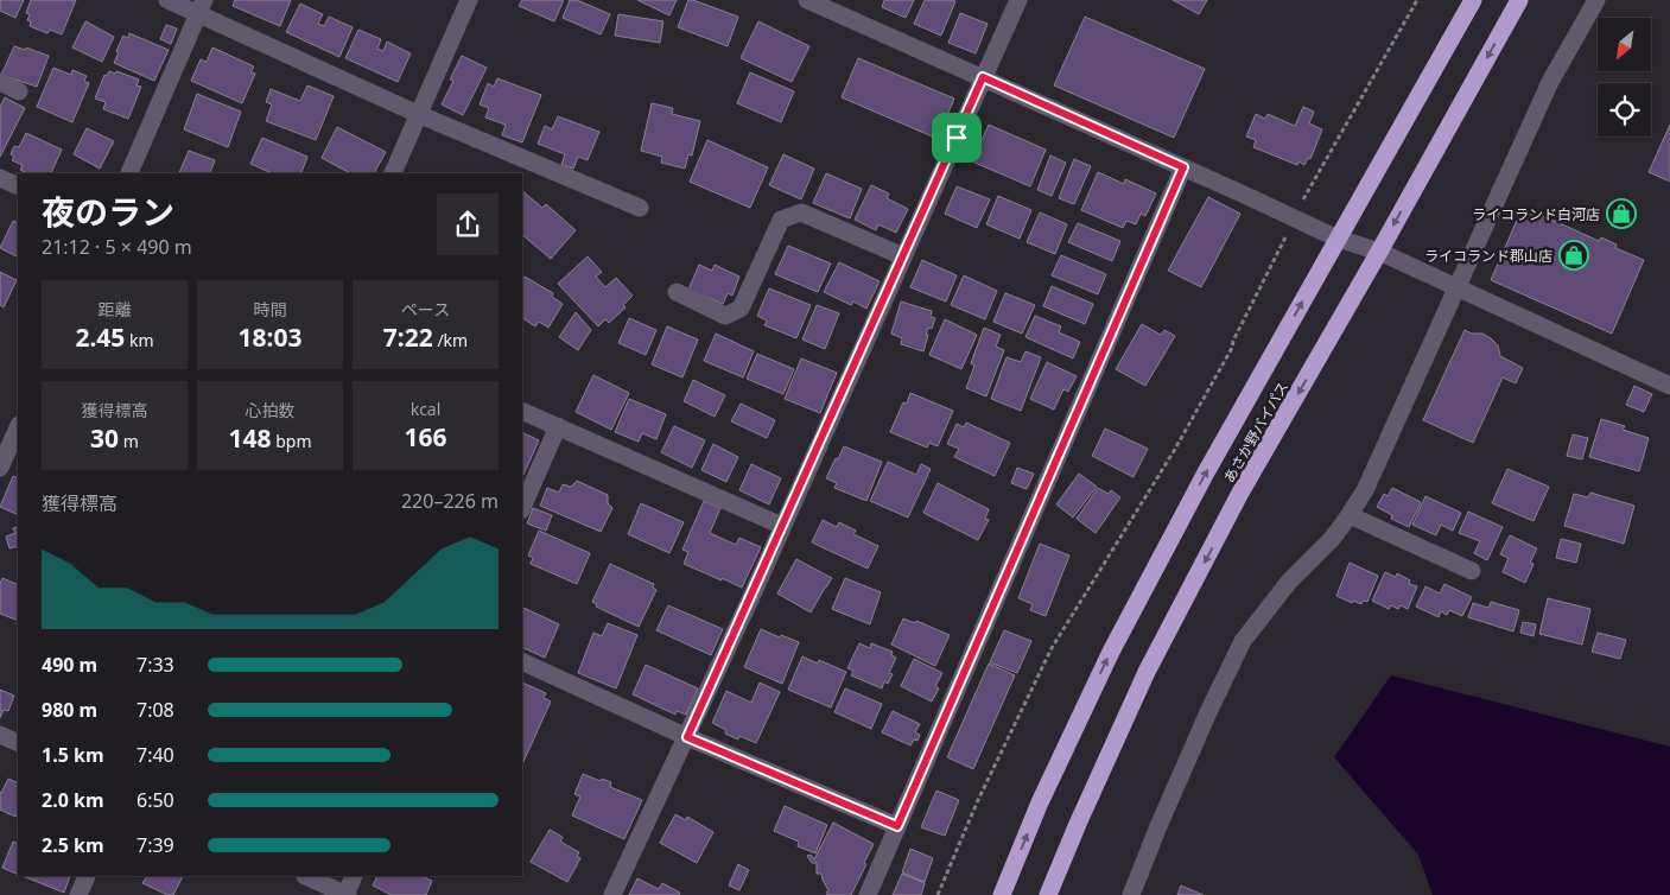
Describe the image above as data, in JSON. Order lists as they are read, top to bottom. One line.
{"streets":{"highway":["あさか野バイパス"]},"places":{"shop":["ライコランド白河店","ライコランド郡山店"]},"north":"bottom left","page":{"heading":["夜のラン","21:12 · 5 × 490 m"],"stats":[["距離","2.45 km"],["時間","18:03"],["ペース","7:22 /km"],["獲得標高","30 m"],["心拍数","148 bpm"],["kcal","166"]],"chart":["獲得標高","220–226 m"],"list":[{"name":"490 m","note":"7:33"},{"name":"980 m","note":"7:08"},{"name":"1.5 km","note":"7:40"},{"name":"2.0 km","note":"6:50"},{"name":"2.5 km","note":"7:39"}]}}
